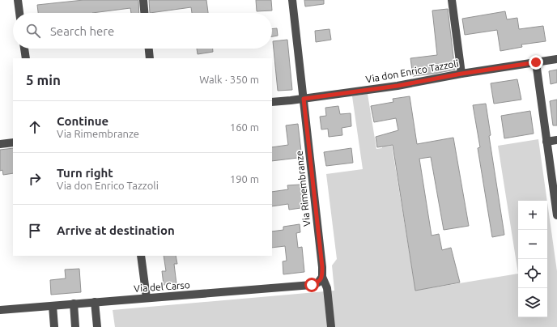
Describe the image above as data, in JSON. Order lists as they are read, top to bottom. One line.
{"streets":{"street":["Via don Enrico Tazzoli","Via Rimembranze","Via del Carso"]},"crossings":[["Via don Enrico Tazzoli","Via Rimembranze"],["Via Rimembranze","Via del Carso"]],"page":{"search":"Search here","heading":["5 min","Walk · 350 m"],"list":[["Continue","Via Rimembranze","160 m"],["Turn right","Via don Enrico Tazzoli","190 m"],"Arrive at destination"],"map_buttons":["+","−"]}}
